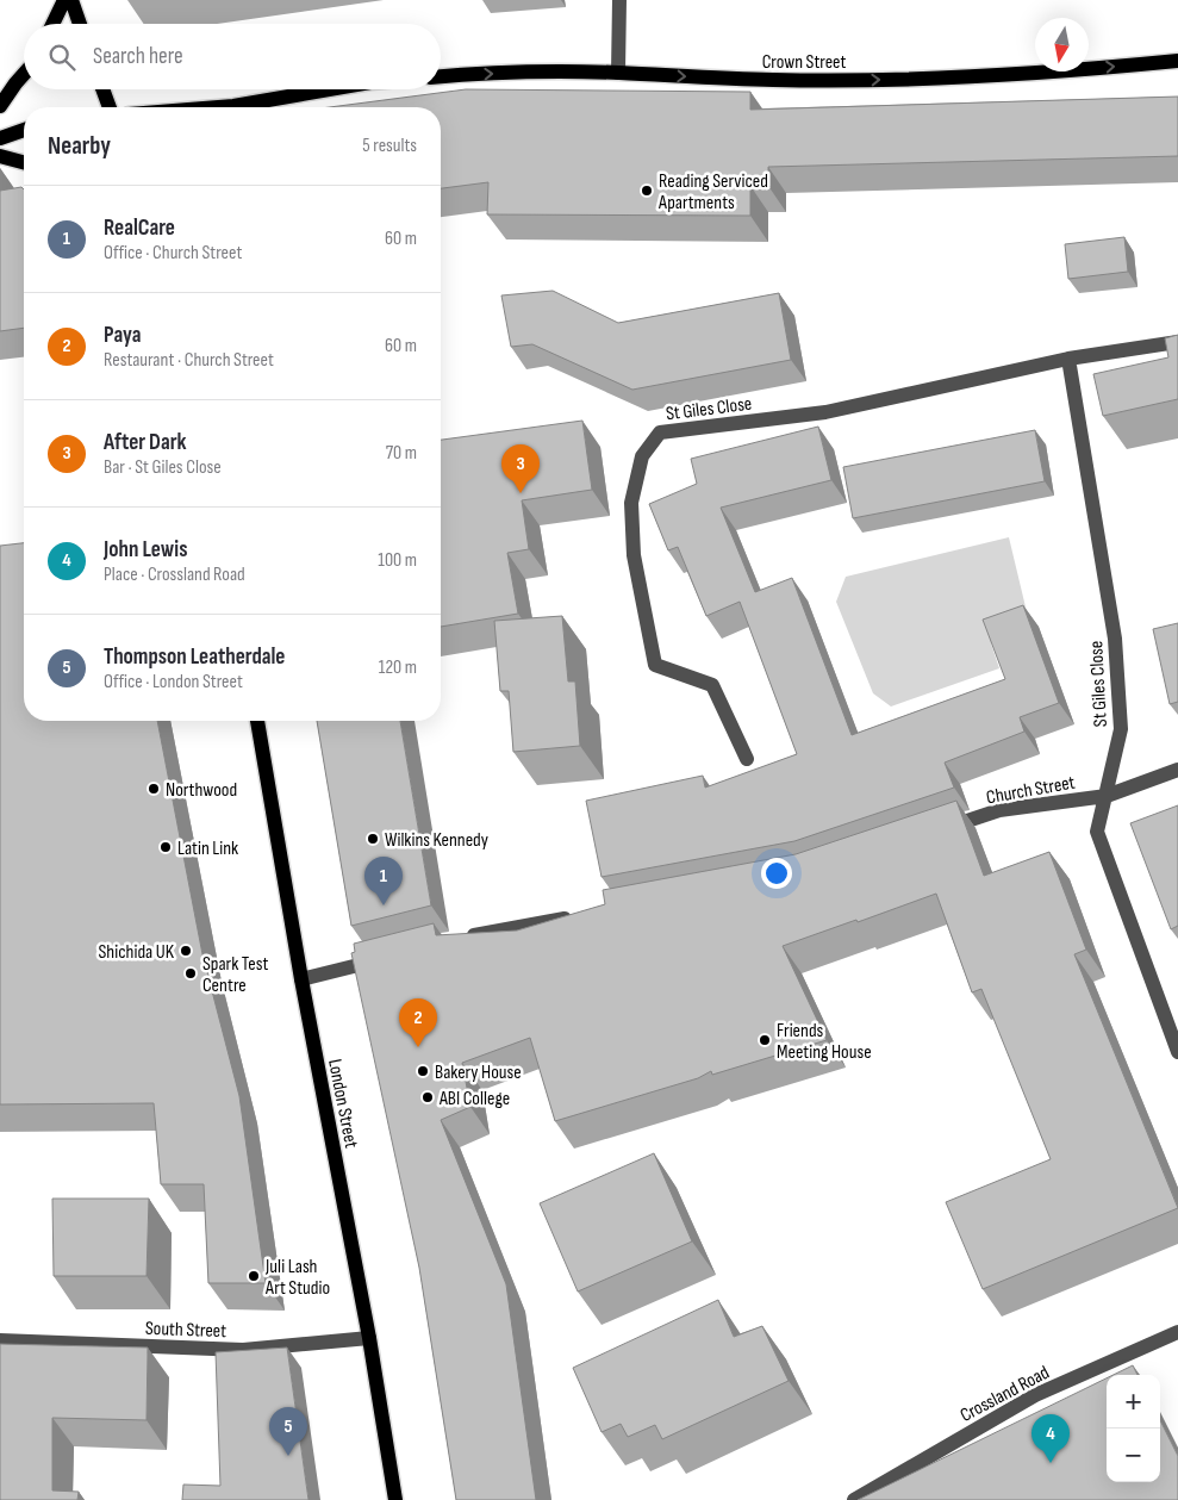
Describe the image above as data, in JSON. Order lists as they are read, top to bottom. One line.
{"streets":{"main road":["Crown Street","London Street"],"street":["St Giles Close","Church Street","South Street","Crossland Road"]},"crossings":[["St Giles Close","Church Street"],["London Street","South Street"]],"one_way":["Crown Street"],"places":["Reading Serviced Apartments","Northwood","Wilkins Kennedy","Latin Link","Shichida UK","Spark Test Centre","Friends Meeting House","Bakery House","ABI College","Juli Lash Art Studio"],"north":"bottom","page":{"search":"Search here","heading":["Nearby","5 results"],"list":[{"mark":"1","name":"RealCare","note":"Office · Church Street","value":"60 m"},{"mark":"2","name":"Paya","note":"Restaurant · Church Street","value":"60 m"},{"mark":"3","name":"After Dark","note":"Bar · St Giles Close","value":"70 m"},{"mark":"4","name":"John Lewis","note":"Place · Crossland Road","value":"100 m"},{"mark":"5","name":"Thompson Leatherdale","note":"Office · London Street","value":"120 m"}],"pins":["3","1","2","5","4"],"map_buttons":["+","−"]}}
